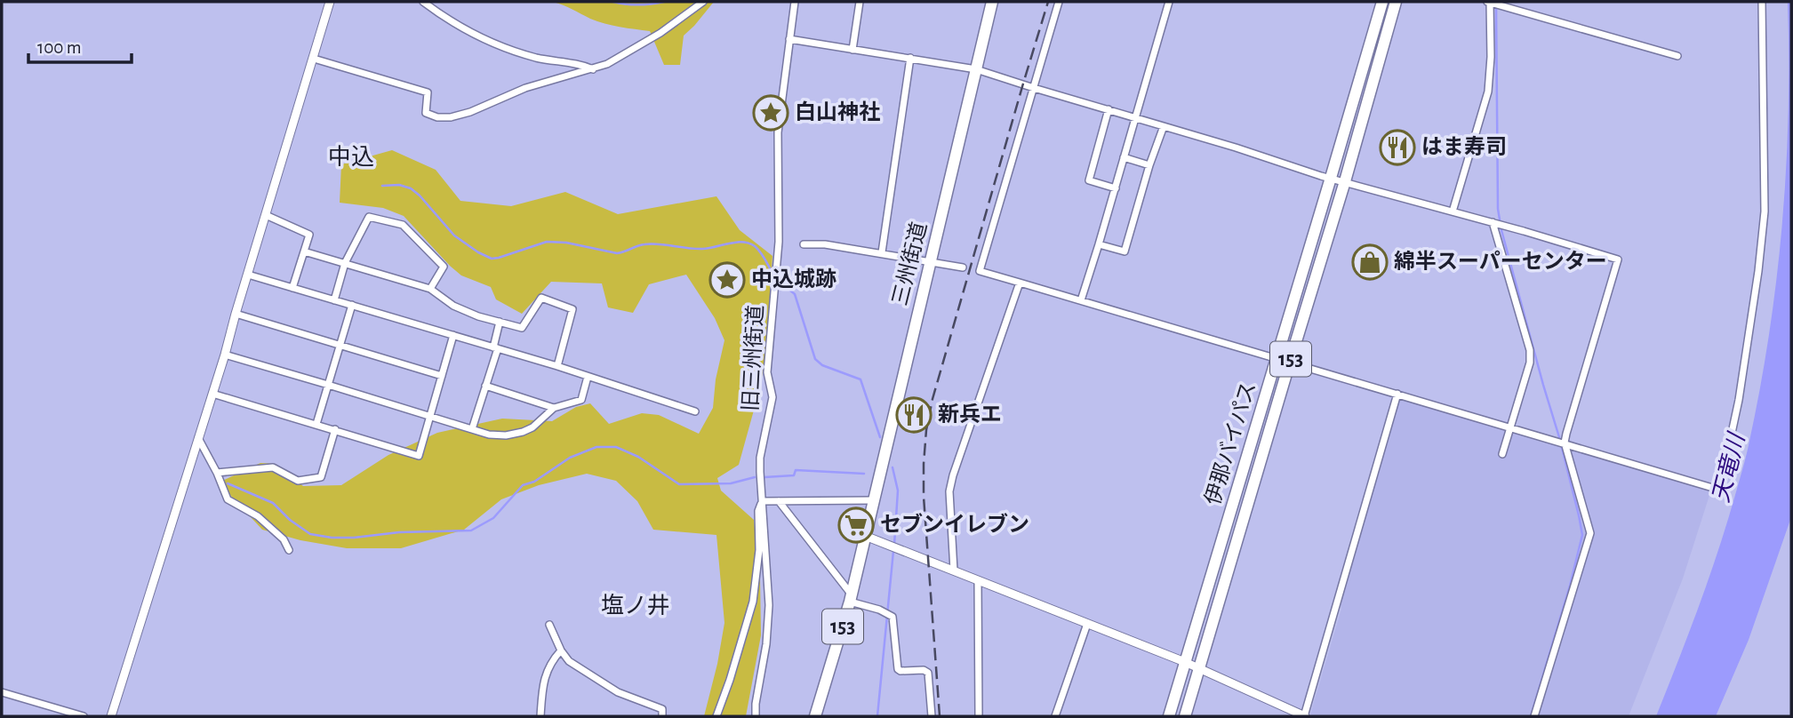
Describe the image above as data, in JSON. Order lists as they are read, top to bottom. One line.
{"streets":{"highway":["三州街道","153","伊那バイパス"],"street":["旧三州街道"]},"crossings":[["三州街道","153"]],"districts":["中込","塩ノ井"],"water":["天竜川"],"places":{"place":["白山神社","中込城跡"],"restaurant":["はま寿司","新兵エ"],"shop":["綿半スーパーセンター"],"supermarket":["セブンイレブン"]},"scale_bar":"100 m"}
